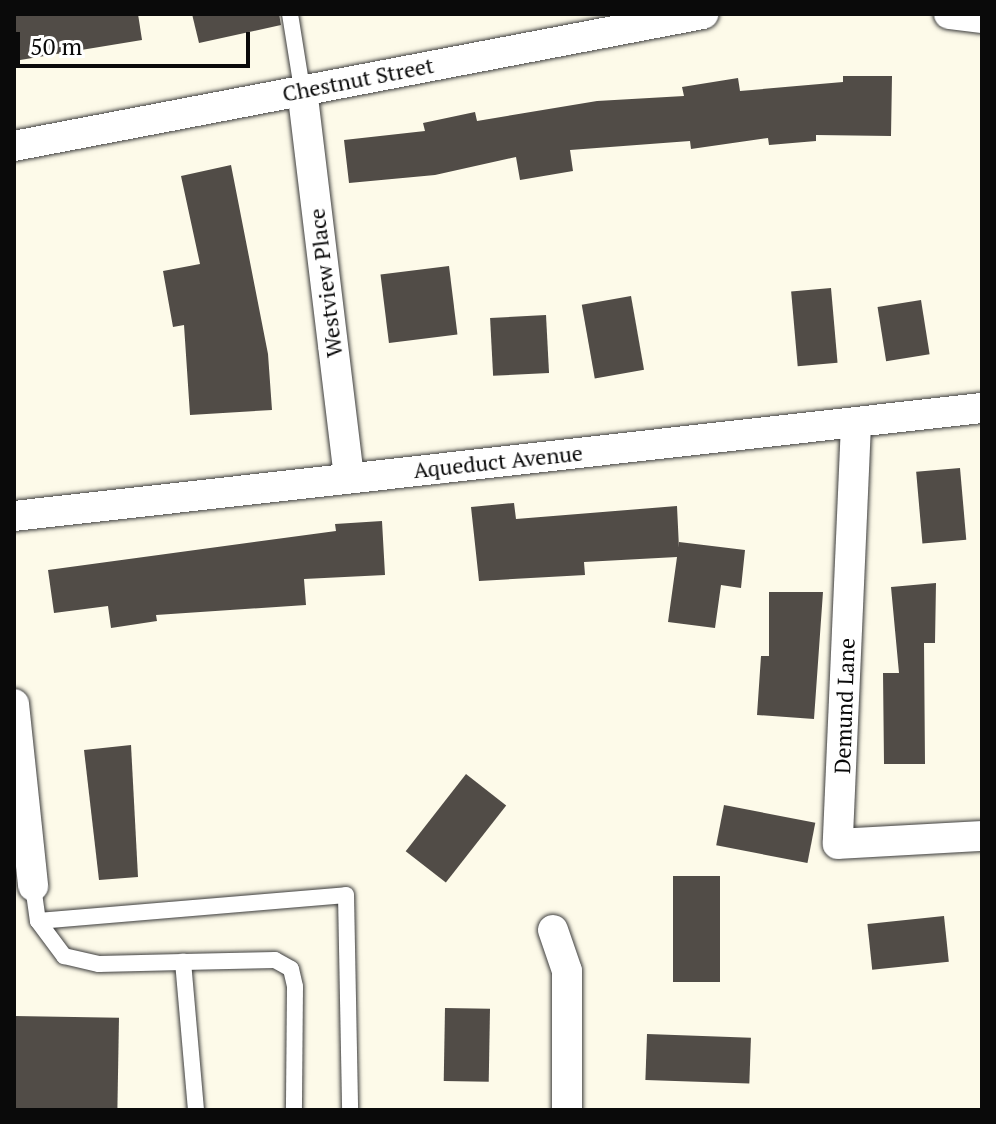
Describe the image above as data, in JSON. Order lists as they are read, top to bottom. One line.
{"streets":{"street":["Chestnut Street","Westview Place","Aqueduct Avenue","Demund Lane"]},"crossings":[["Chestnut Street","Westview Place"],["Westview Place","Aqueduct Avenue"],["Aqueduct Avenue","Demund Lane"]],"scale_bar":"50 m"}
